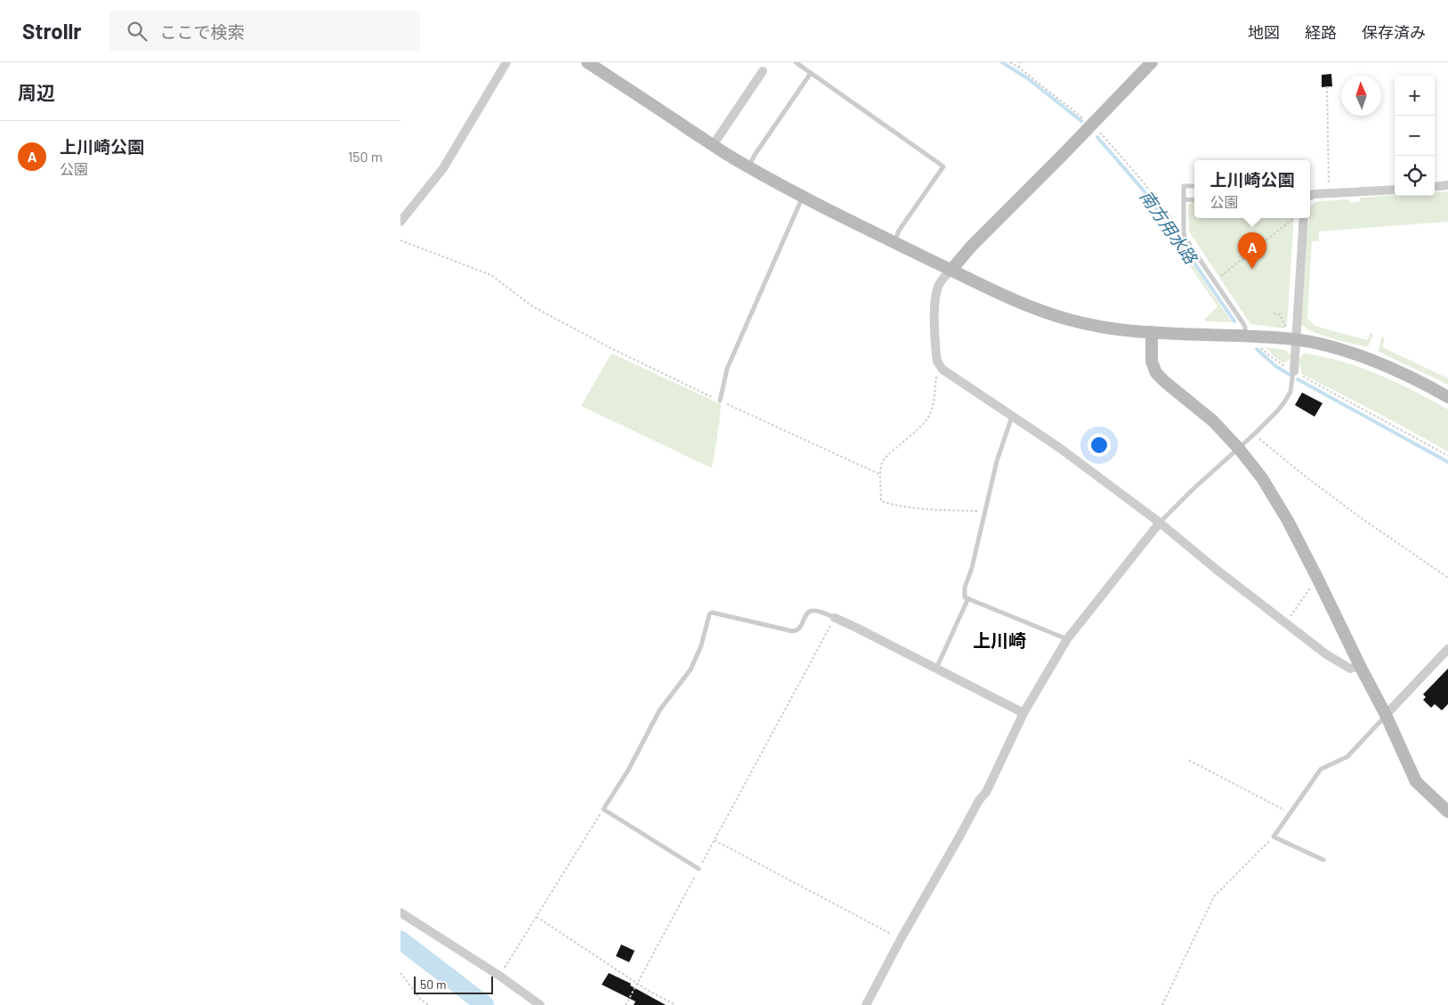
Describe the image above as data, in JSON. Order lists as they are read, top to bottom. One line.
{"districts":["上川崎"],"water":["南方用水路"],"scale_bar":"50 m","north":"top","page":{"header":"Strollr","search":"ここで検索","nav":["地図","経路","保存済み"],"heading":"周辺","map_buttons":["+","−"],"list":[{"mark":"A","name":"上川崎公園","note":"公園","value":"150 m"}],"popup":["上川崎公園","公園"],"pins":"A","scale":"50 m"}}
